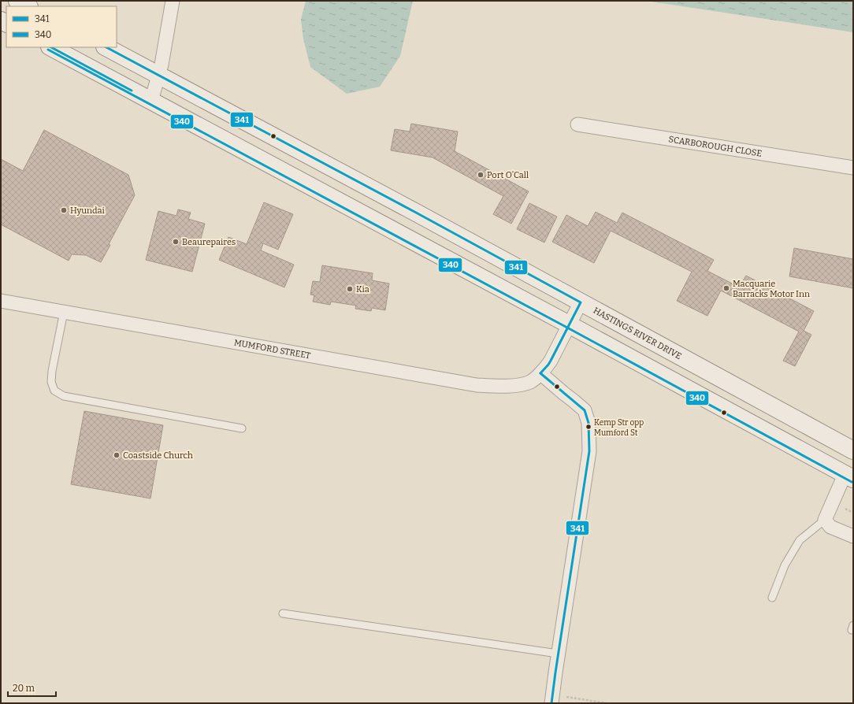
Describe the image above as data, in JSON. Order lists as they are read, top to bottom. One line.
{"streets":{"main road":["HASTINGS RIVER DRIVE"],"street":["SCARBOROUGH CLOSE","MUMFORD STREET"]},"crossings":[["HASTINGS RIVER DRIVE","MUMFORD STREET"]],"places":["Port O'Call","Hyundai","Beaurepaires","Macquarie Barracks Motor Inn","Kia","Kemp Str opp Mumford St","Coastside Church"],"lines":["transit line 341","transit line 340"],"legend":["341","340"],"scale_bar":"20 m"}
